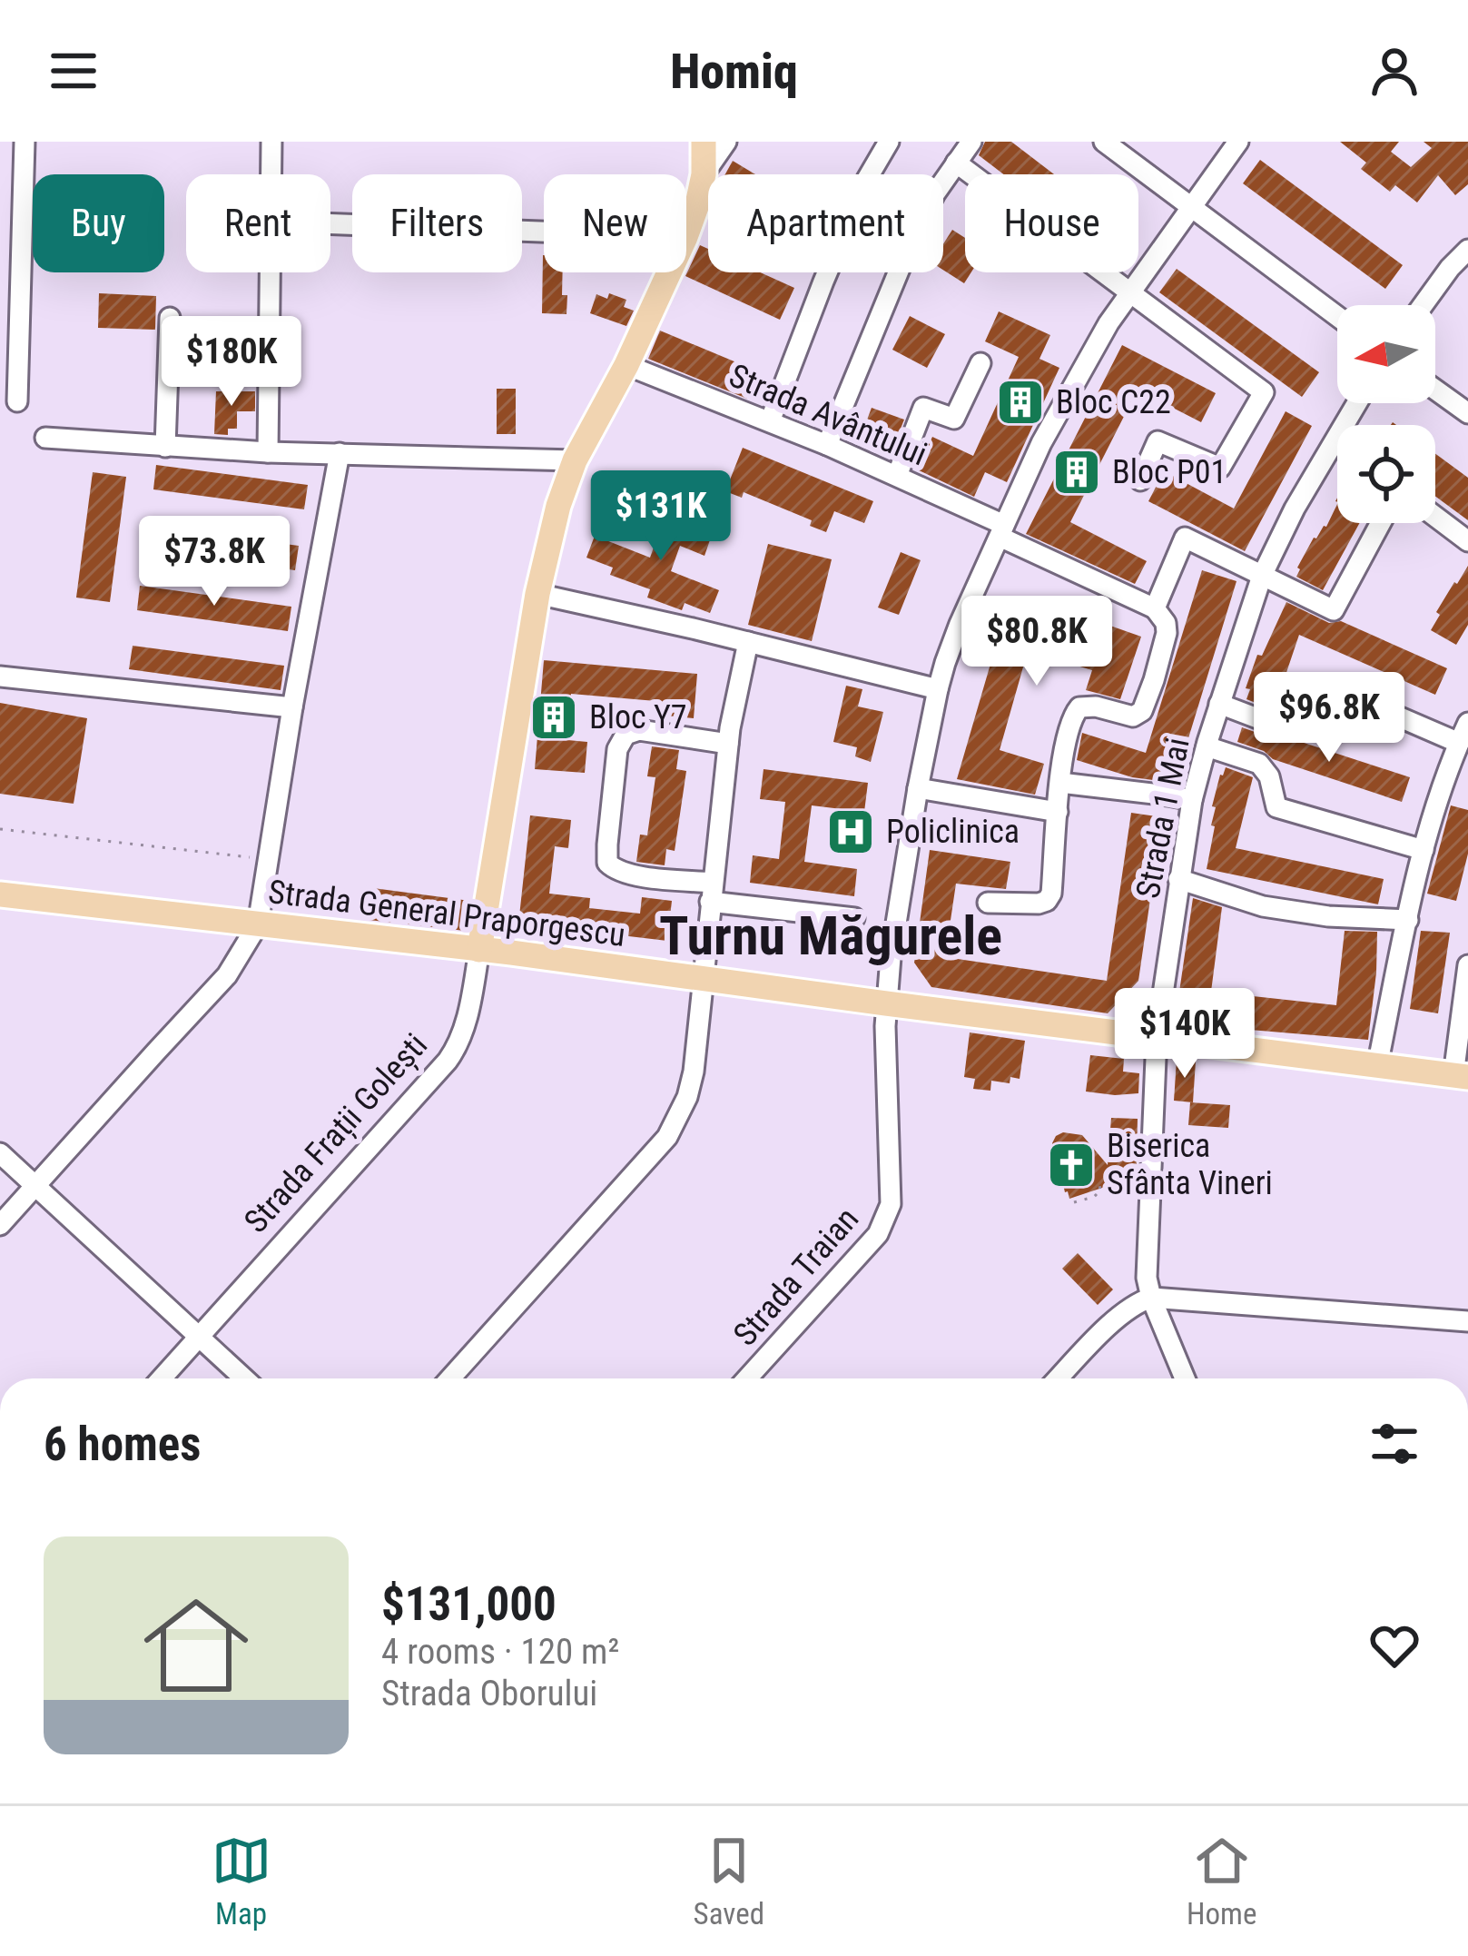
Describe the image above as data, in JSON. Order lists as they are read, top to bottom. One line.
{"streets":{"main road":["Strada General Praporgescu","Strada Frații Golești"],"street":["Strada Avântului","Strada 1 Mai","Strada Traian"]},"crossings":[["Strada Avântului","Strada Frații Golești"],["Strada Avântului","Strada Traian"],["Strada 1 Mai","Strada General Praporgescu"],["Strada General Praporgescu","Strada Frații Golești"],["Strada General Praporgescu","Strada Traian"]],"districts":["Turnu Măgurele"],"places":{"building":["Bloc C22","Bloc P01","Bloc Y7"],"hospital":["Policlinica"],"church":["Biserica Sfânta Vineri"]},"north":"left","page":{"header":"Homiq","chip":["Buy","Rent","Filters","New","Apartment","House"],"price":["$180K","$131K","$73.8K","$80.8K","$96.8K","$140K"],"heading":"6 homes","list":[{"name":"$131,000","note":"4 rooms · 120 m² · Strada Oborului"}],"tabs":["Map","Saved","Home"]}}
